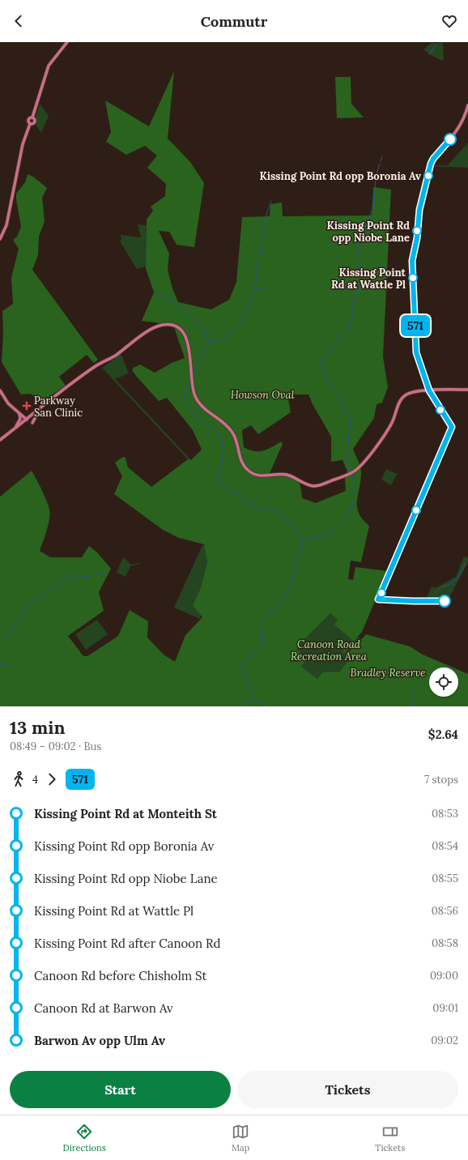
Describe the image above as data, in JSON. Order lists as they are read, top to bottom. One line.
{"parks":["Howson Oval","Canoon Road Recreation Area","Bradley Reserve"],"places":{"other":["Kissing Point Rd opp Boronia Av","Kissing Point Rd opp Niobe Lane","Kissing Point Rd at Wattle Pl"],"health":["Parkway San Clinic"]},"lines":["bus line 571"],"page":{"header":"Commutr","on_map":"571","heading":["13 min","08:49 – 09:02 · Bus","$2.64"],"legs":["4","571","7 stops"],"list":[{"name":"Kissing Point Rd at Monteith St","value":"08:53"},{"name":"Kissing Point Rd opp Boronia Av","value":"08:54"},{"name":"Kissing Point Rd opp Niobe Lane","value":"08:55"},{"name":"Kissing Point Rd at Wattle Pl","value":"08:56"},{"name":"Kissing Point Rd after Canoon Rd","value":"08:58"},{"name":"Canoon Rd before Chisholm St","value":"09:00"},{"name":"Canoon Rd at Barwon Av","value":"09:01"},{"name":"Barwon Av opp Ulm Av","value":"09:02"}],"buttons":["Start","Tickets"],"tabs":["Directions","Map","Tickets"]}}
